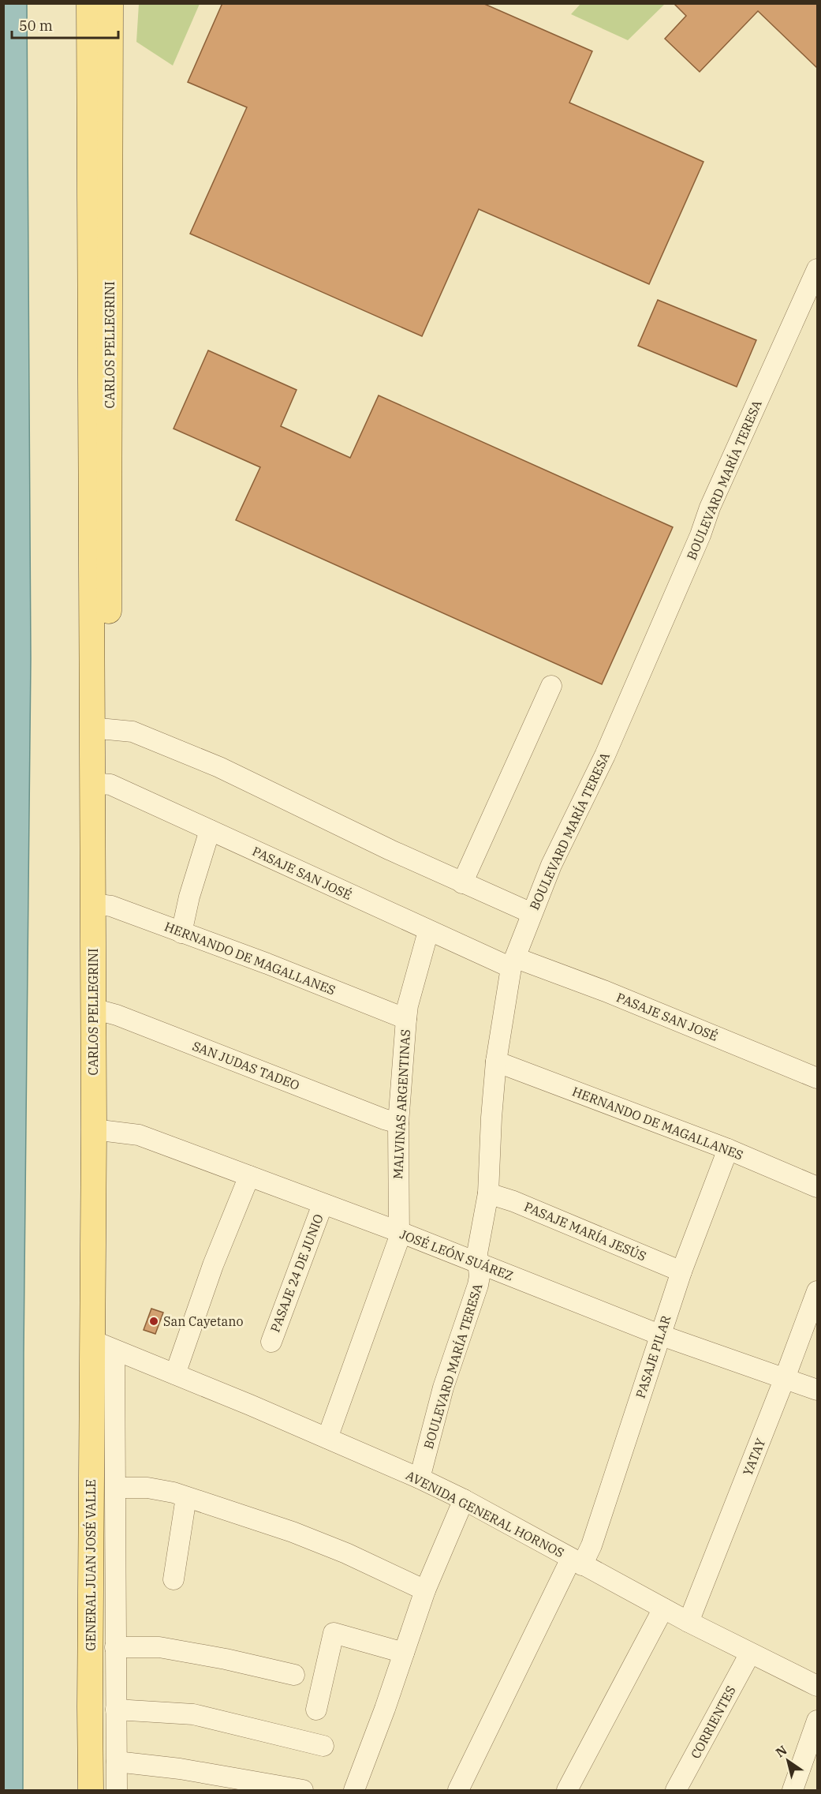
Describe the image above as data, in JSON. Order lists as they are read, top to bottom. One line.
{"streets":{"main road":["CARLOS PELLEGRINI","GENERAL JUAN JOSÉ VALLE"],"street":["BOULEVARD MARÍA TERESA","PASAJE SAN JOSÉ","HERNANDO DE MAGALLANES","SAN JUDAS TADEO","MALVINAS ARGENTINAS","PASAJE MARÍA JESÚS","JOSÉ LEÓN SUÁREZ","PASAJE 24 DE JUNIO","PASAJE PILAR","YATAY","AVENIDA GENERAL HORNOS","CORRIENTES"]},"crossings":[["CARLOS PELLEGRINI","PASAJE SAN JOSÉ"],["CARLOS PELLEGRINI","HERNANDO DE MAGALLANES"],["CARLOS PELLEGRINI","SAN JUDAS TADEO"],["CARLOS PELLEGRINI","JOSÉ LEÓN SUÁREZ"],["CARLOS PELLEGRINI","AVENIDA GENERAL HORNOS"],["CARLOS PELLEGRINI","GENERAL JUAN JOSÉ VALLE"],["BOULEVARD MARÍA TERESA","PASAJE SAN JOSÉ"],["BOULEVARD MARÍA TERESA","HERNANDO DE MAGALLANES"],["BOULEVARD MARÍA TERESA","PASAJE MARÍA JESÚS"],["BOULEVARD MARÍA TERESA","JOSÉ LEÓN SUÁREZ"],["BOULEVARD MARÍA TERESA","AVENIDA GENERAL HORNOS"],["PASAJE SAN JOSÉ","MALVINAS ARGENTINAS"],["HERNANDO DE MAGALLANES","MALVINAS ARGENTINAS"],["HERNANDO DE MAGALLANES","PASAJE PILAR"],["SAN JUDAS TADEO","MALVINAS ARGENTINAS"],["MALVINAS ARGENTINAS","JOSÉ LEÓN SUÁREZ"],["MALVINAS ARGENTINAS","AVENIDA GENERAL HORNOS"],["PASAJE MARÍA JESÚS","PASAJE PILAR"],["JOSÉ LEÓN SUÁREZ","PASAJE 24 DE JUNIO"],["JOSÉ LEÓN SUÁREZ","PASAJE PILAR"],["JOSÉ LEÓN SUÁREZ","YATAY"],["PASAJE PILAR","AVENIDA GENERAL HORNOS"],["YATAY","AVENIDA GENERAL HORNOS"],["AVENIDA GENERAL HORNOS","GENERAL JUAN JOSÉ VALLE"],["AVENIDA GENERAL HORNOS","CORRIENTES"]],"places":["San Cayetano"],"scale_bar":"50 m","north":"top left"}
